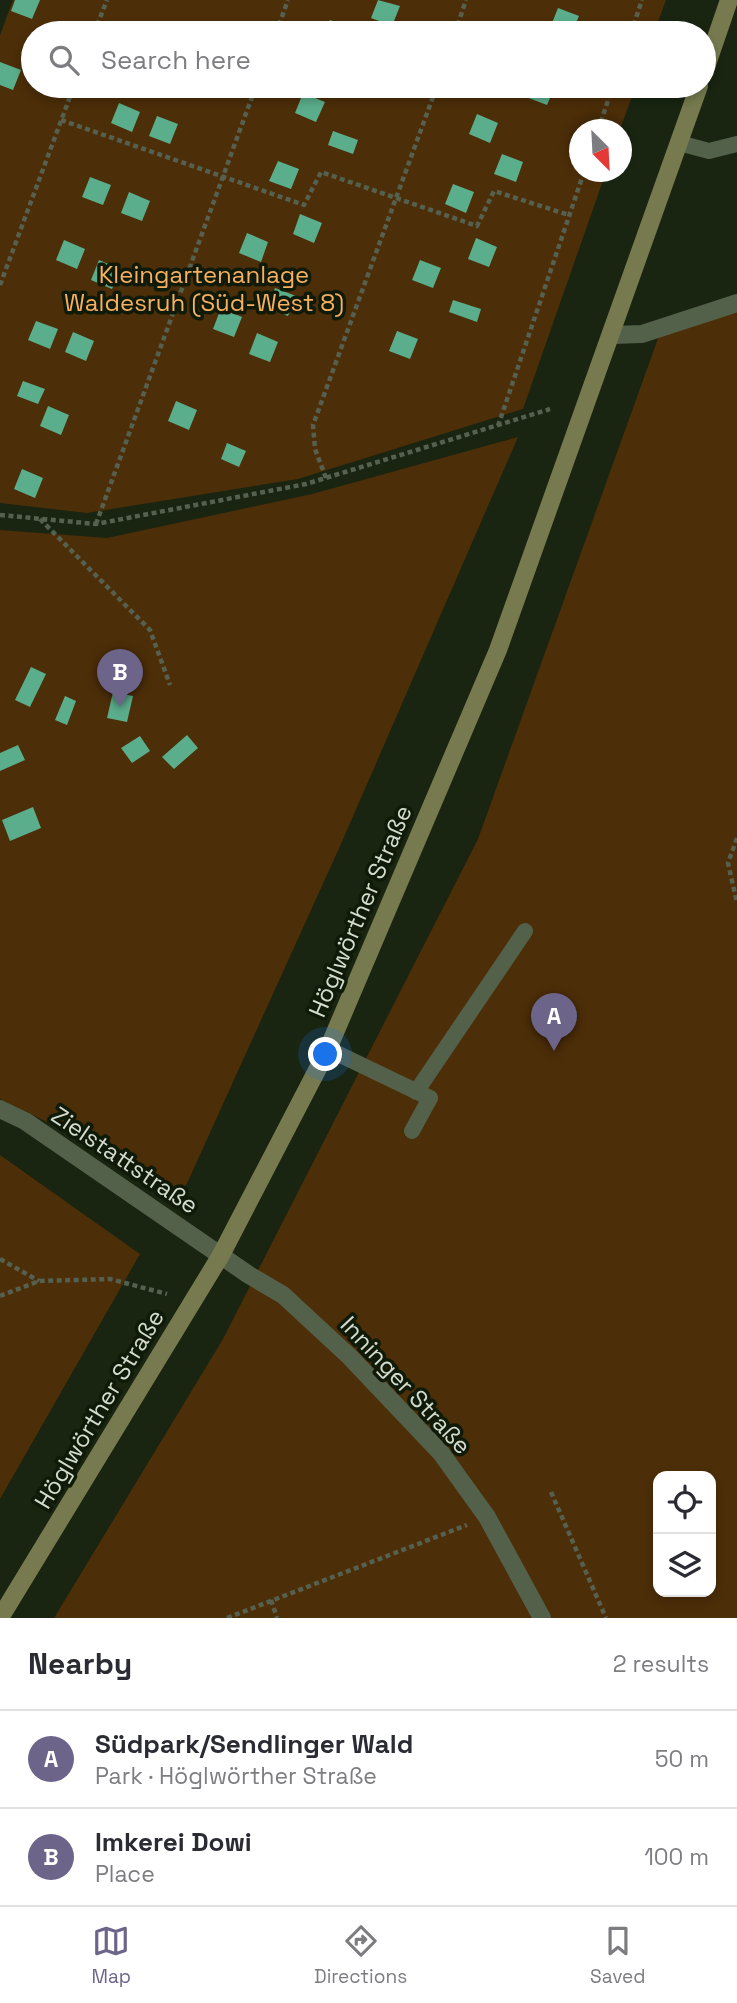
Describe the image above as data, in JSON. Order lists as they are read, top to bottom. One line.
{"streets":{"street":["Höglwörther Straße","Zielstattstraße","Inninger Straße"]},"crossings":[["Höglwörther Straße","Zielstattstraße"],["Höglwörther Straße","Inninger Straße"],["Zielstattstraße","Inninger Straße"]],"parks":["Kleingartenanlage Waldesruh (Süd-West 8)"],"north":"bottom right","page":{"search":"Search here","pins":["B","A"],"heading":["Nearby","2 results"],"list":[{"mark":"A","name":"Südpark/Sendlinger Wald","note":"Park · Höglwörther Straße","value":"50 m"},{"mark":"B","name":"Imkerei Dowi","note":"Place","value":"100 m"}],"nav":["Map","Directions","Saved"]}}
